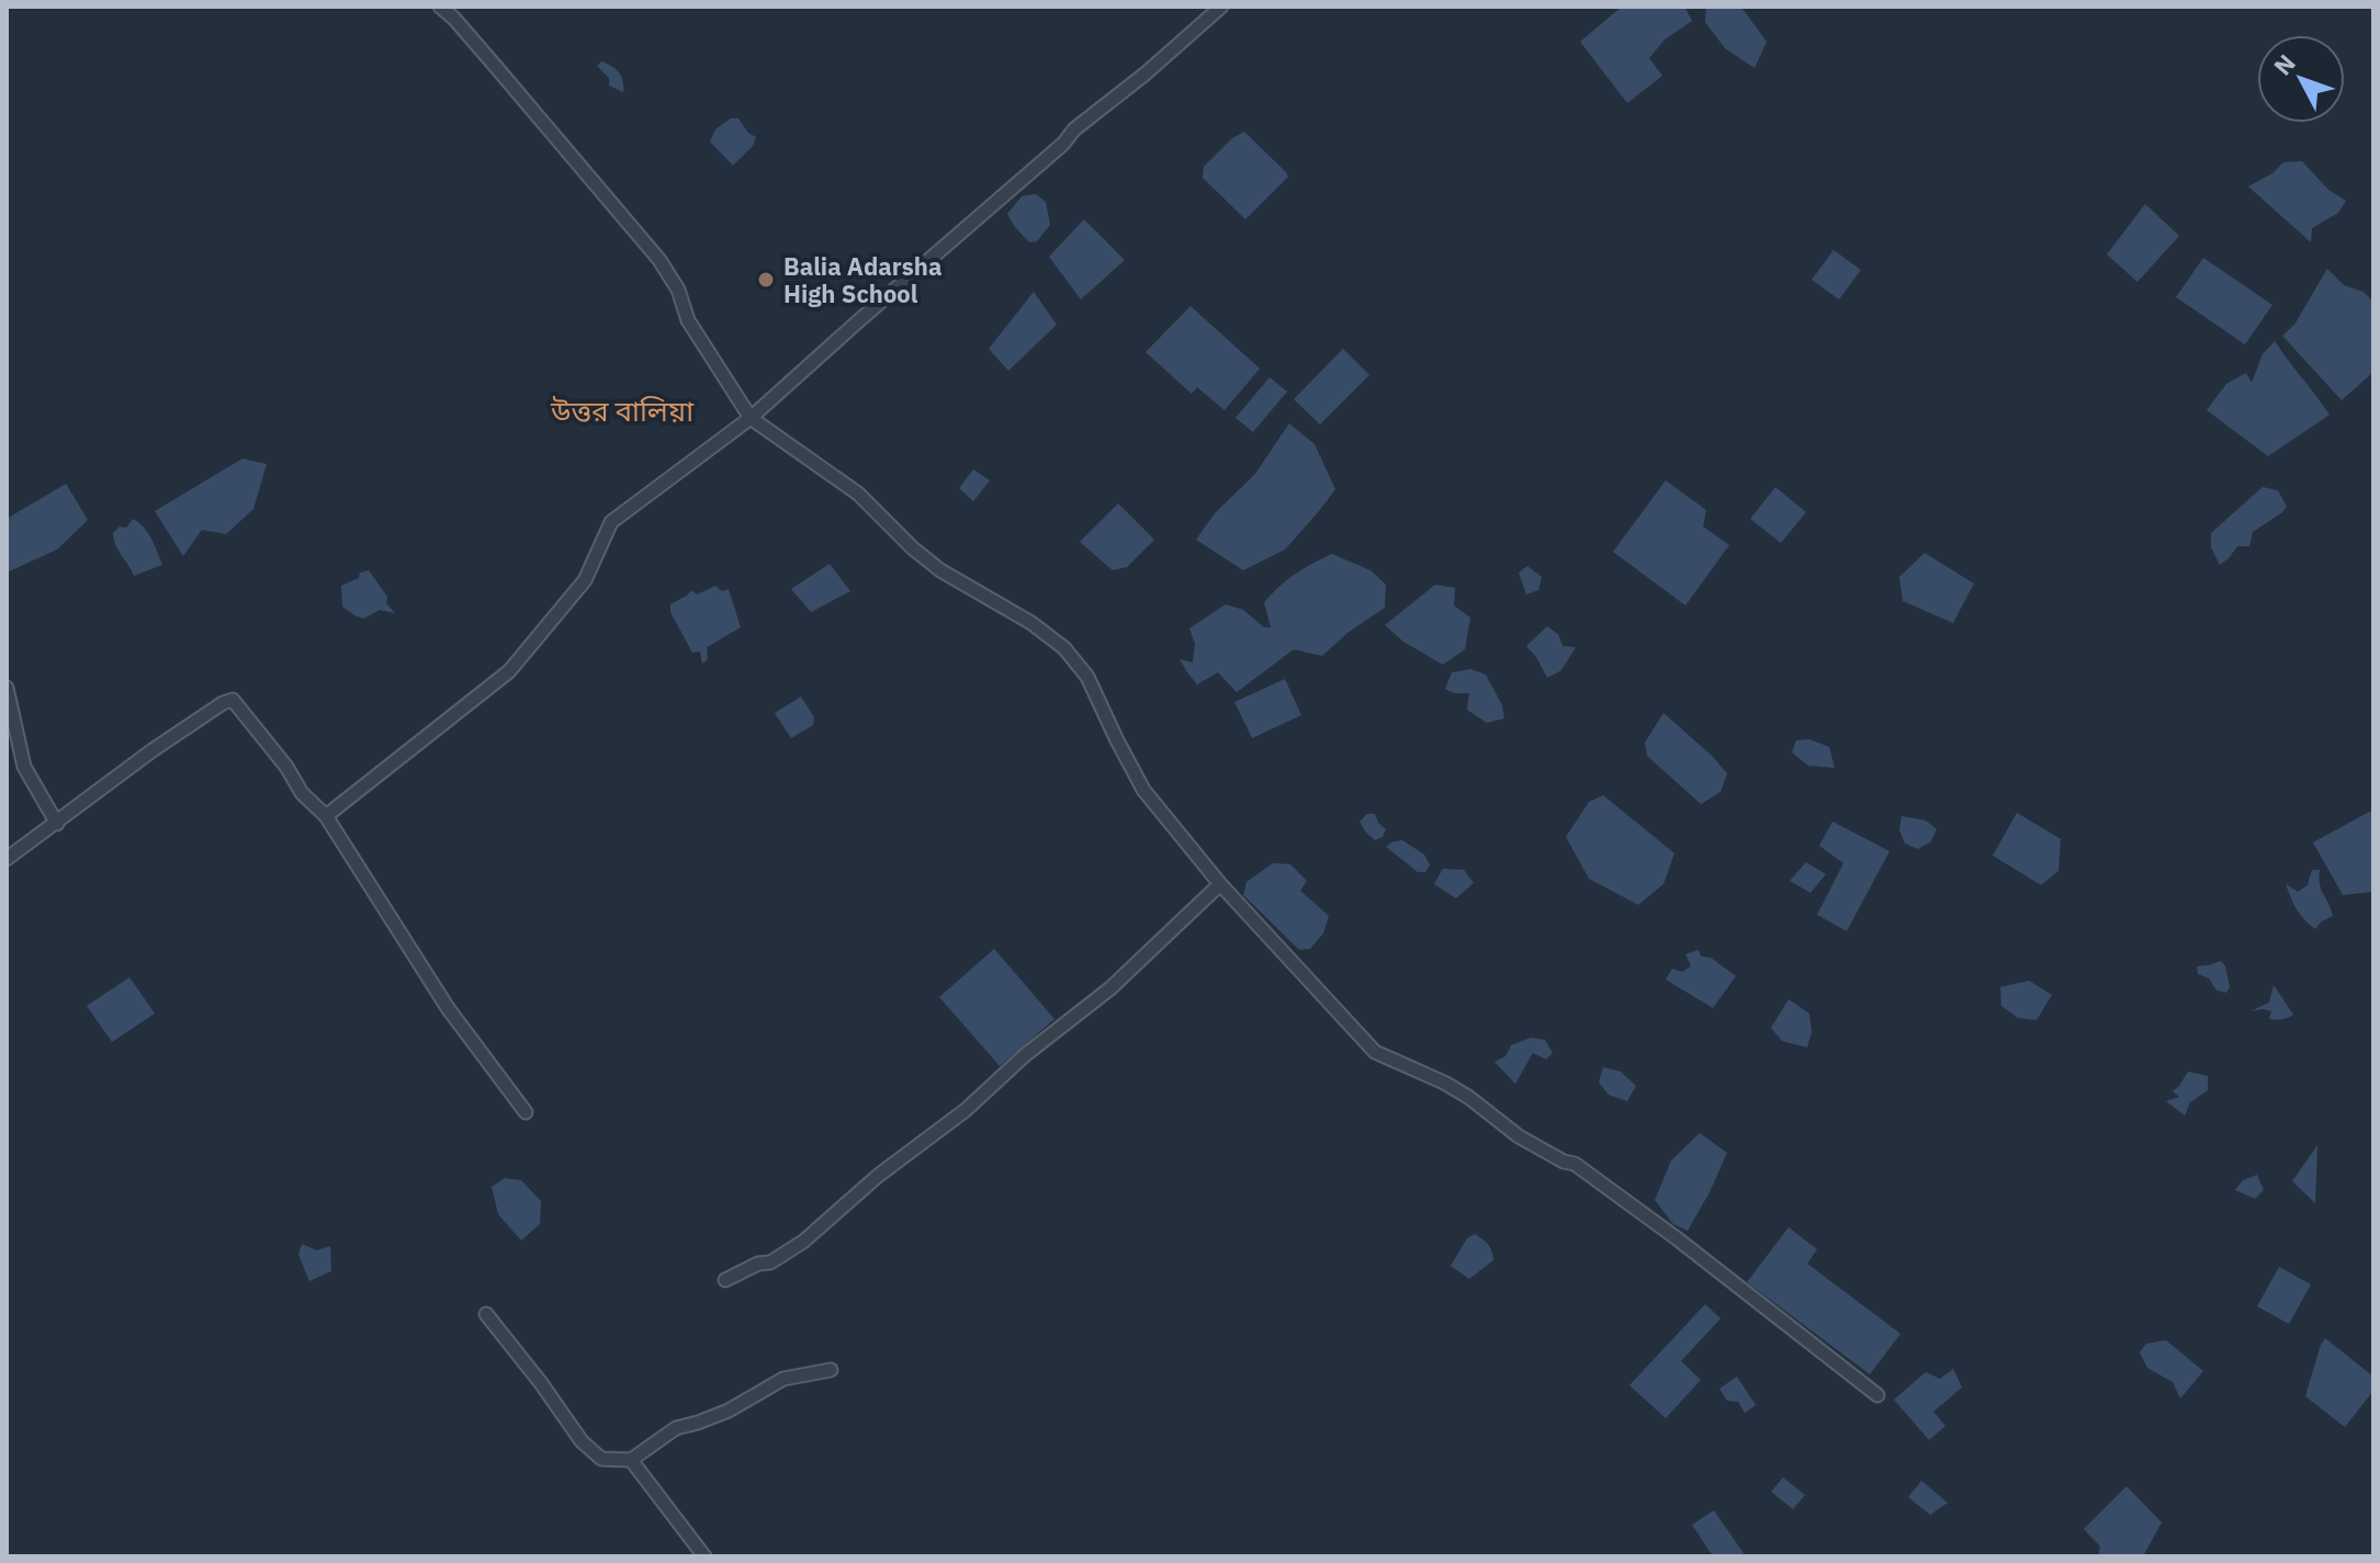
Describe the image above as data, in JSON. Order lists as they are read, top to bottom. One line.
{"districts":["উত্তর বালিয়া"],"places":["Balia Adarsha High School"],"north":"top left"}
